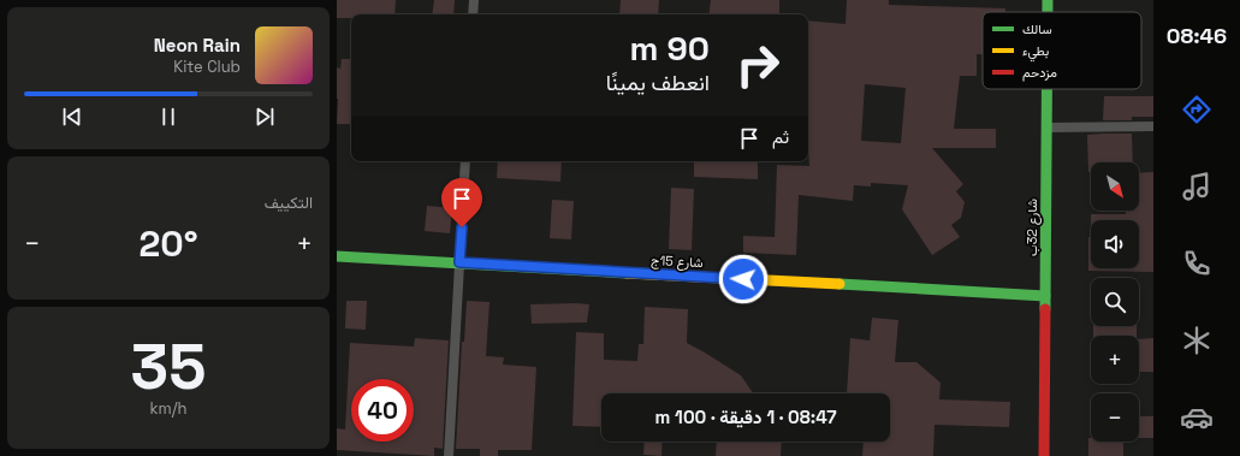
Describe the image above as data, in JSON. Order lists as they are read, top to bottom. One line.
{"streets":{"street":["شارع 32ب","شارع 15ج"]},"crossings":[["شارع 32ب","شارع 15ج"]],"legend":["سالك","بطيء","مزدحم"],"north":"bottom right","page":{"tabs":"08:46","turn":["90 m","انعطف يمينًا"],"song":["Neon Rain","Kite Club"],"then":"ثم","tile":["التكييف",["35","km/h"]],"map_buttons":["+","−"],"heat":["−","20°","+"],"limit":"40","trip":"08:47 · 1 دقيقة · 100 m"}}
